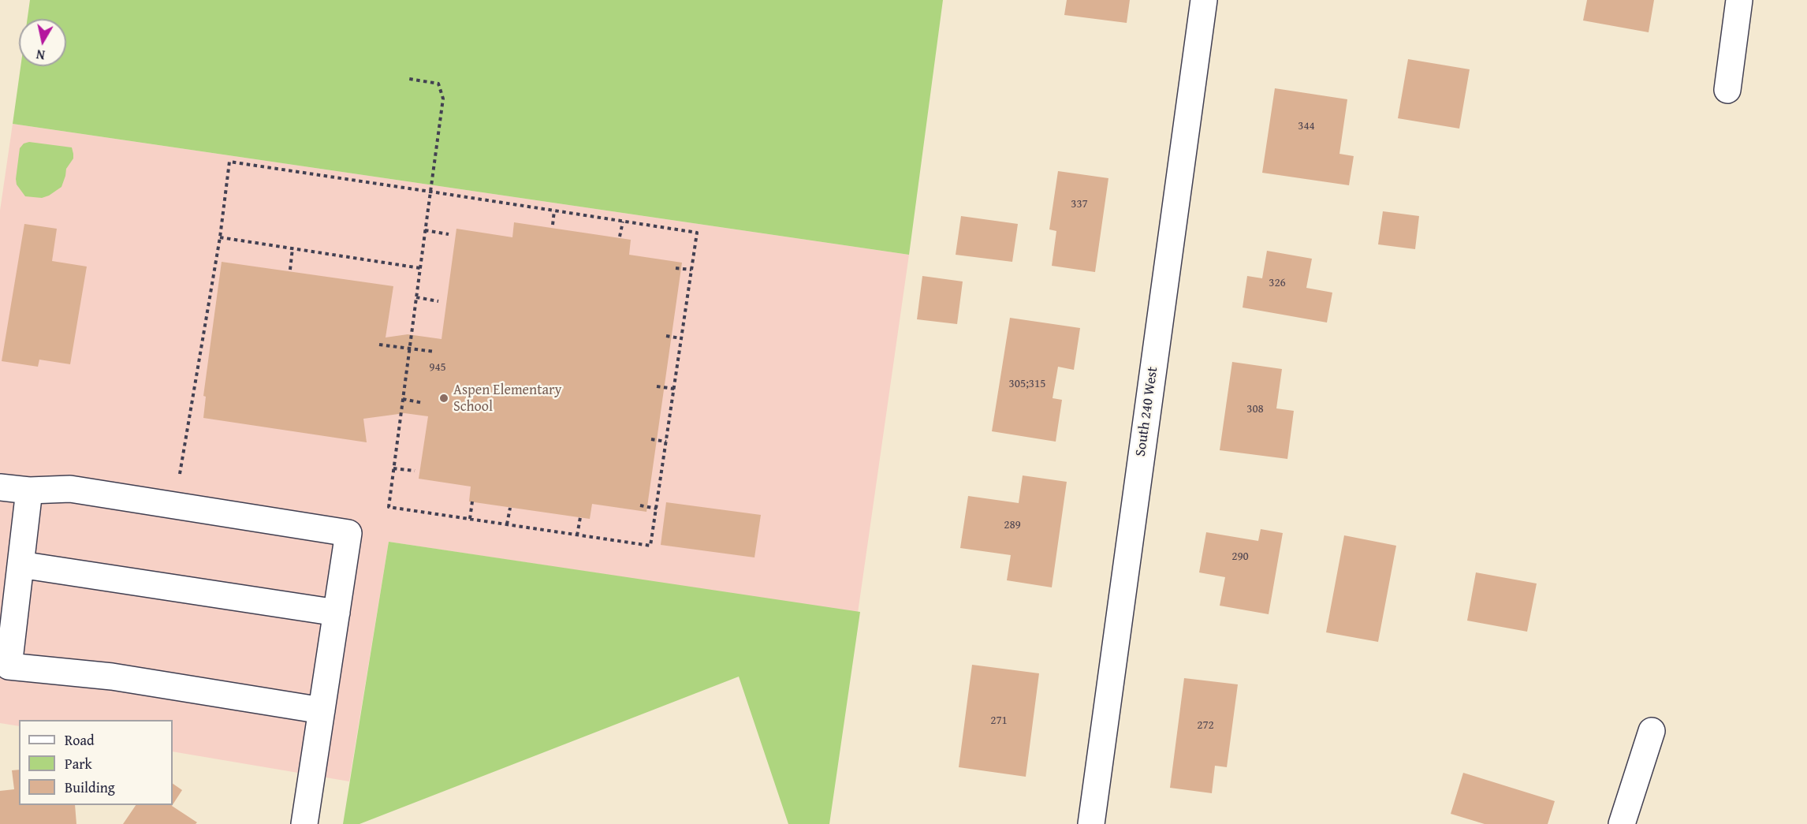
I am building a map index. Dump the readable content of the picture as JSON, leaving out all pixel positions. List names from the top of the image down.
{
  "streets": {
    "street": ["South 240 West"]
  },
  "places": ["Aspen Elementary School"],
  "house_numbers": [
    "344",
    "337",
    "326",
    "945",
    "305;315",
    "308",
    "289",
    "290",
    "271",
    "272"
  ],
  "legend": ["Road", "Park", "Building"],
  "north": "bottom"
}
